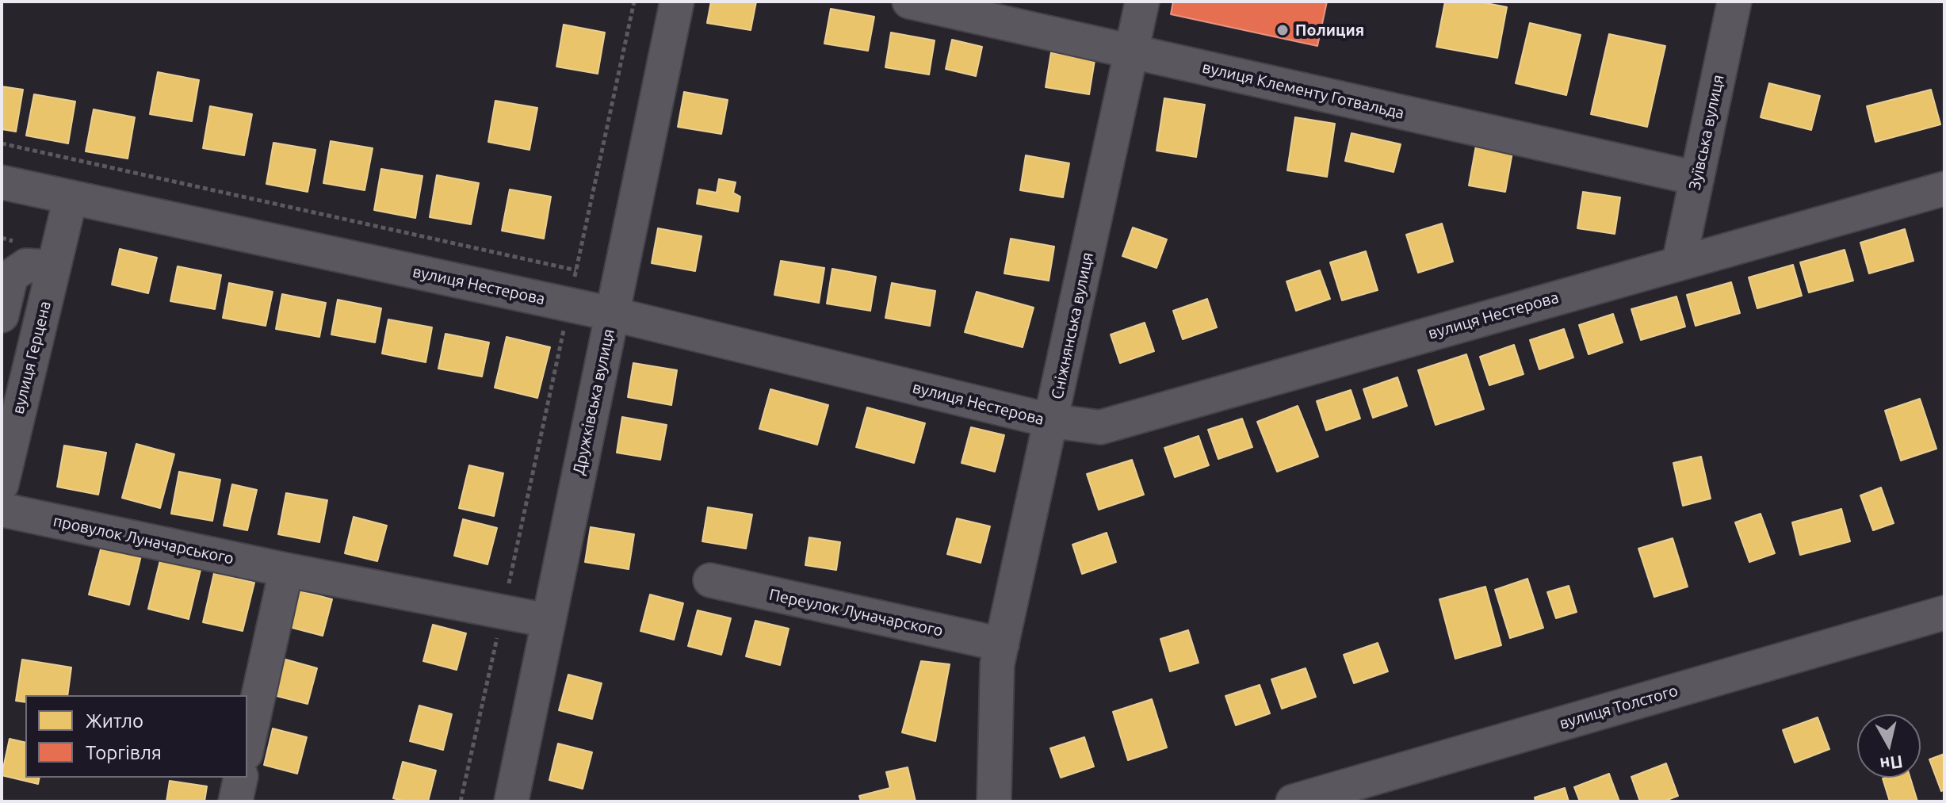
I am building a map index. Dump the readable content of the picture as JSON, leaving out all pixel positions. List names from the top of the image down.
{
  "streets": {
    "street": [
      "вулиця Клементу Готвальда",
      "Зуївська вулиця",
      "вулиця Нестерова",
      "Сніжнянська вулиця",
      "вулиця Герцена",
      "Дружківська вулиця",
      "провулок Луначарського",
      "Переулок Луначарского",
      "вулиця Толстого"
    ]
  },
  "crossings": [
    ["вулиця Клементу Готвальда", "Зуївська вулиця"],
    ["вулиця Клементу Готвальда", "Сніжнянська вулиця"],
    ["Зуївська вулиця", "вулиця Нестерова"],
    ["вулиця Нестерова", "Сніжнянська вулиця"],
    ["вулиця Нестерова", "вулиця Герцена"],
    ["вулиця Нестерова", "Дружківська вулиця"],
    ["Сніжнянська вулиця", "Переулок Луначарского"],
    ["Дружківська вулиця", "провулок Луначарського"]
  ],
  "places": ["Полиция"],
  "legend": ["Житло", "Торгівля"],
  "north": "bottom"
}
